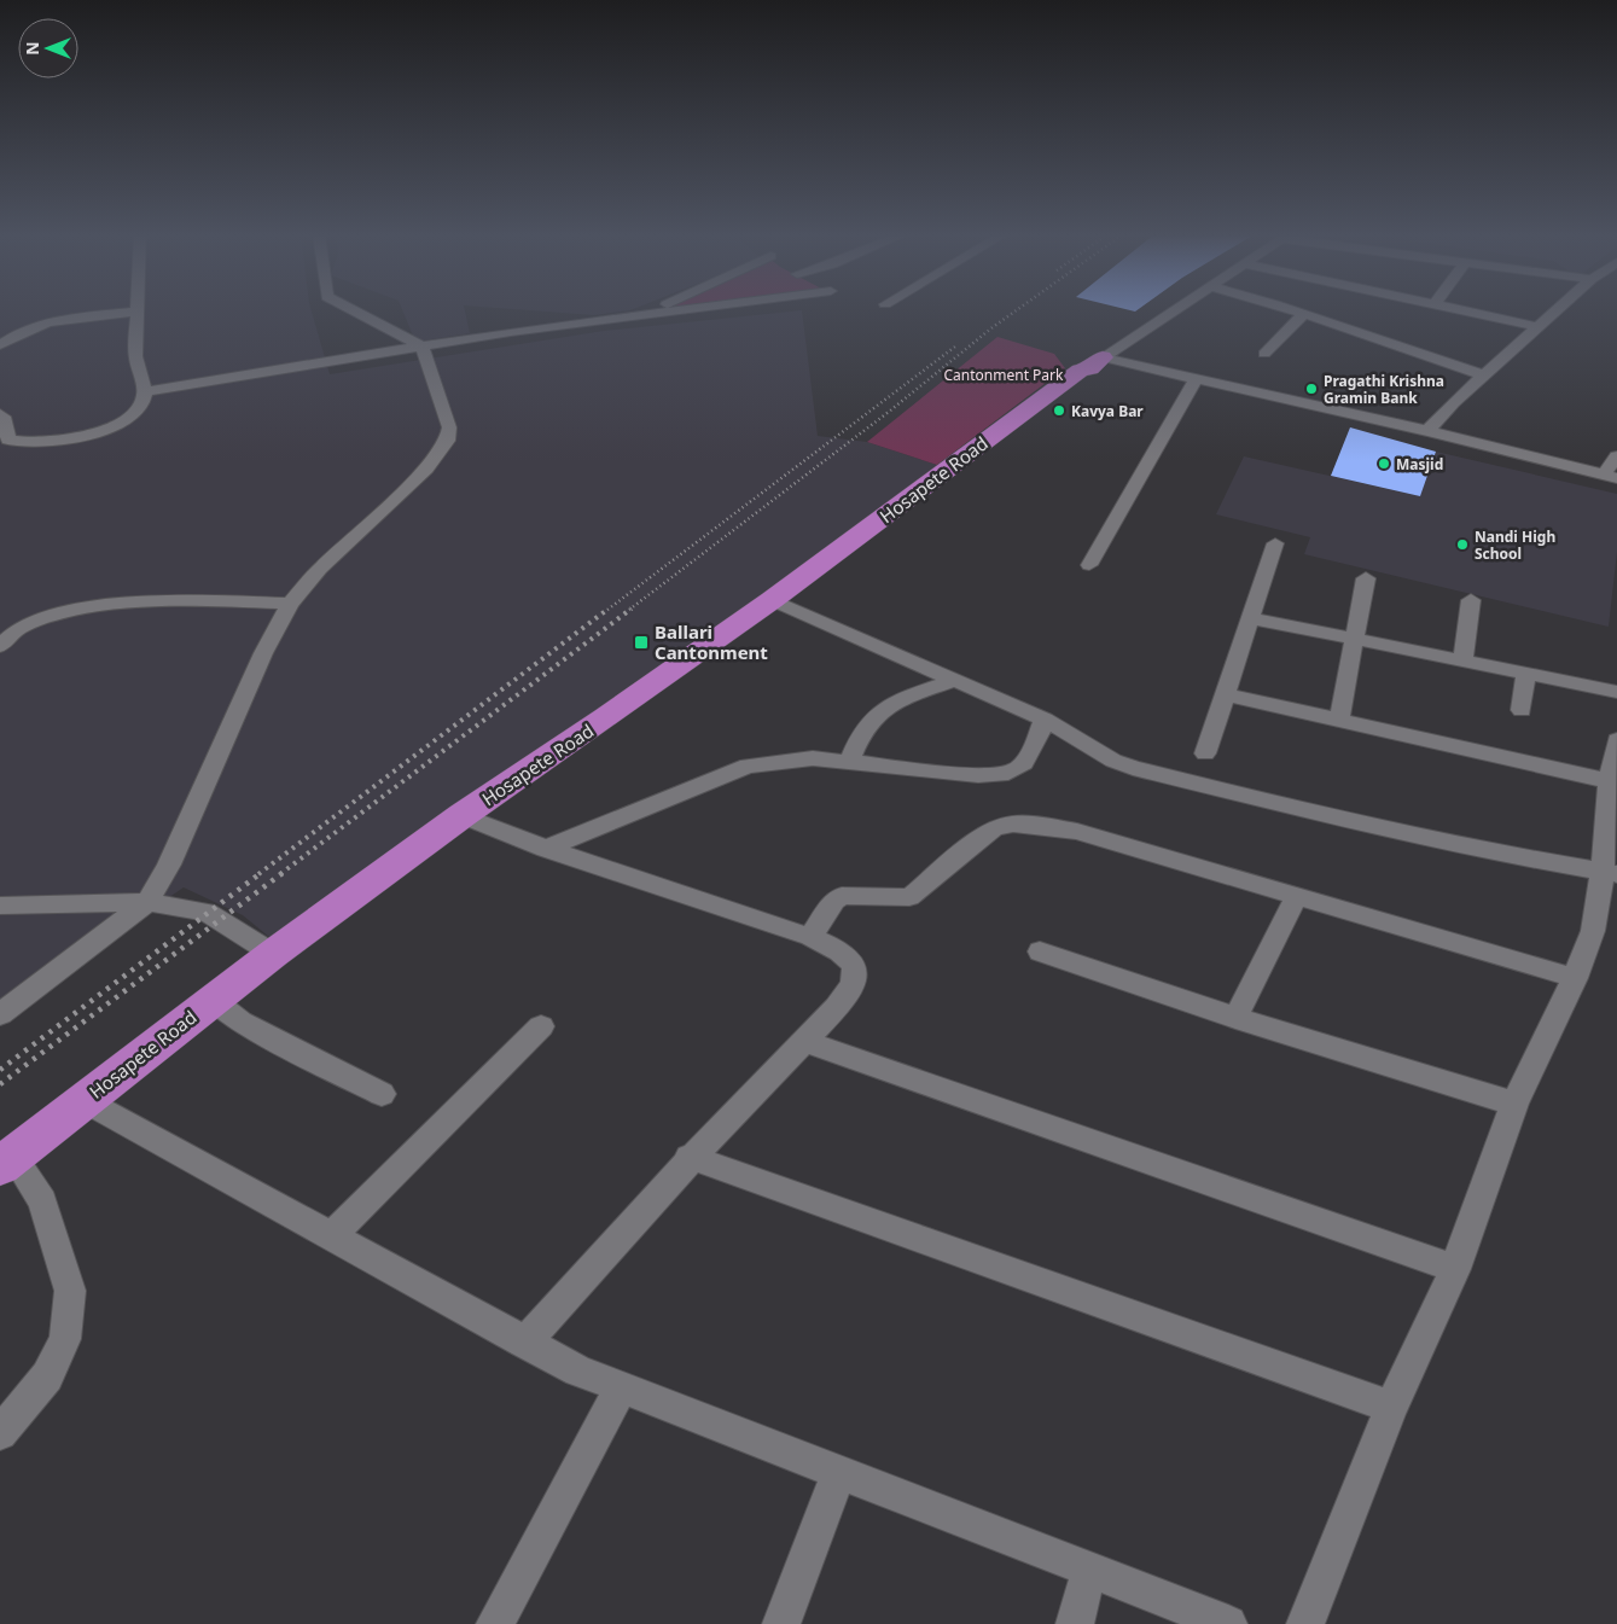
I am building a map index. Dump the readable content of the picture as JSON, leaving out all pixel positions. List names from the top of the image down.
{
  "streets": {
    "highway": ["Hosapete Road"]
  },
  "parks": ["Cantonment Park"],
  "places": {
    "other": [
      "Pragathi Krishna Gramin Bank",
      "Kavya Bar",
      "Masjid",
      "Nandi High School"
    ],
    "transit": ["Ballari Cantonment"]
  },
  "north": "left"
}
